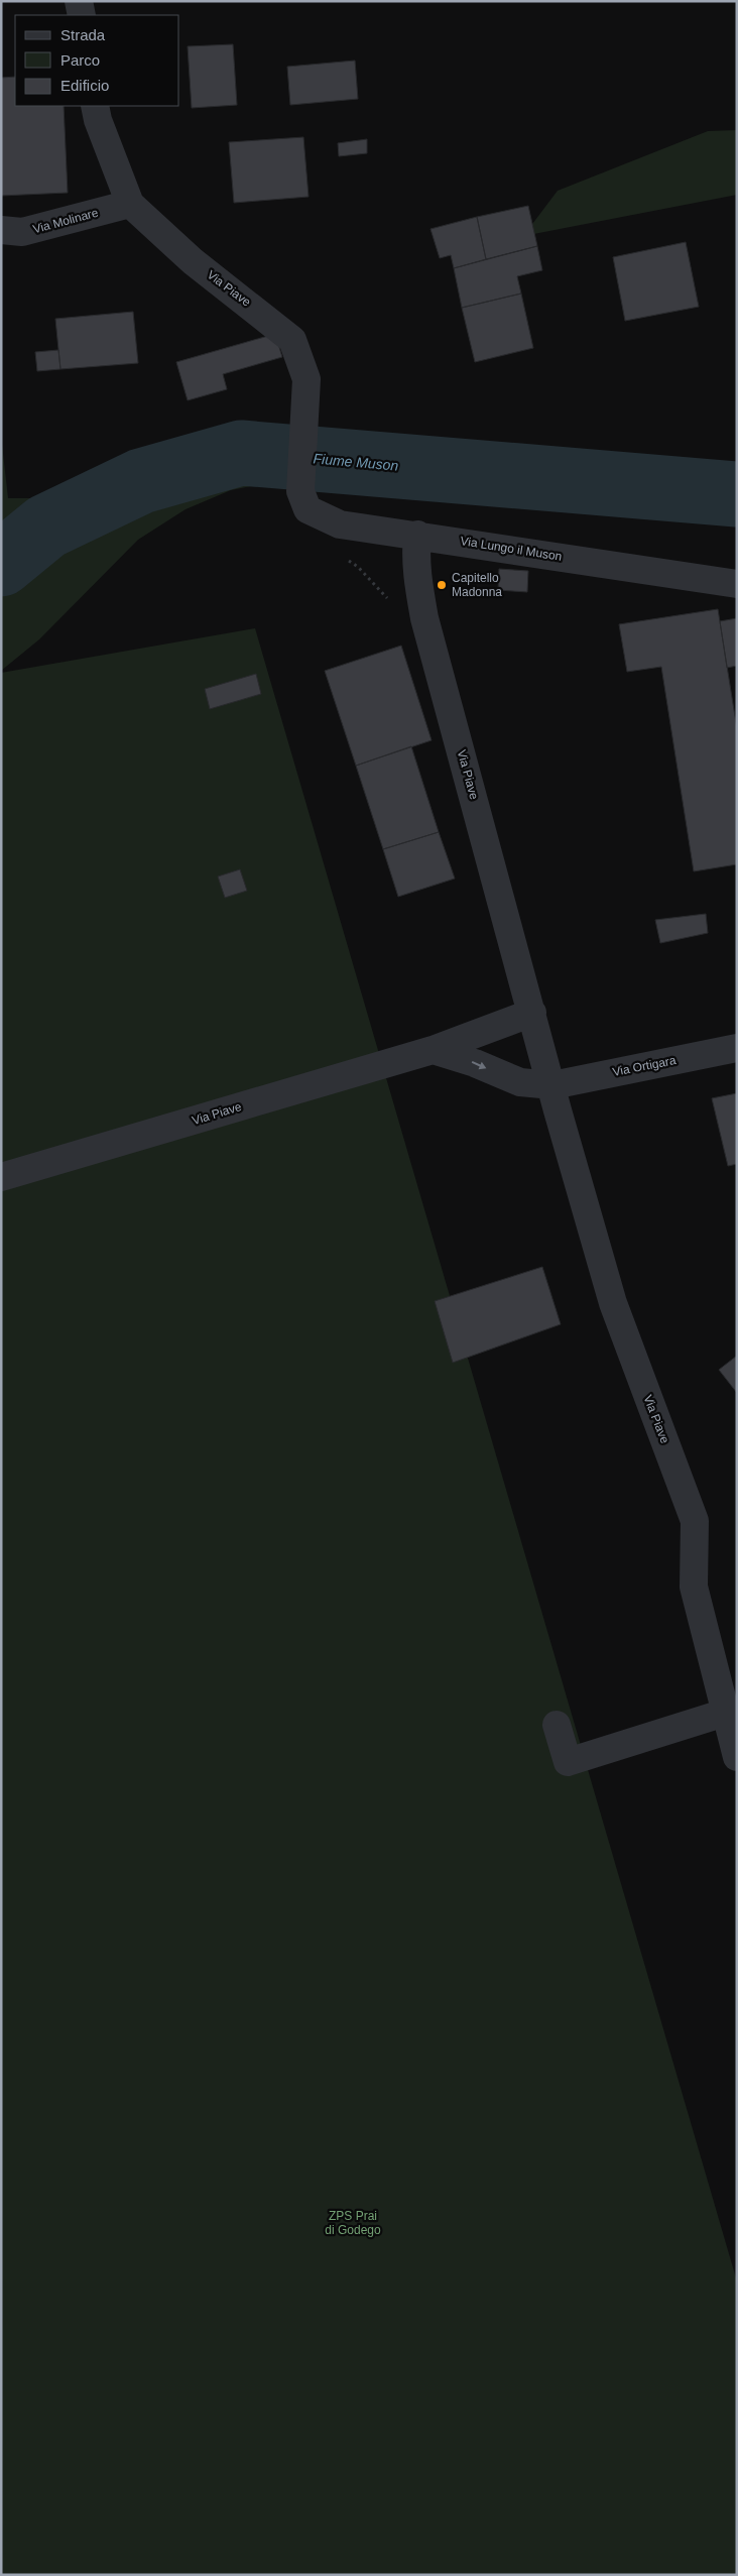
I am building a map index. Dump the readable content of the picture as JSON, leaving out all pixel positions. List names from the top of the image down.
{
  "streets": {
    "street": [
      "Via Molinare",
      "Via Piave",
      "Via Lungo il Muson",
      "Via Ortigara"
    ]
  },
  "crossings": [
    ["Via Molinare", "Via Piave"],
    ["Via Piave", "Via Lungo il Muson"],
    ["Via Piave", "Via Ortigara"]
  ],
  "water": ["Fiume Muson"],
  "parks": ["ZPS Prai di Godego"],
  "places": ["Capitello Madonna"],
  "legend": ["Strada", "Parco", "Edificio"]
}
